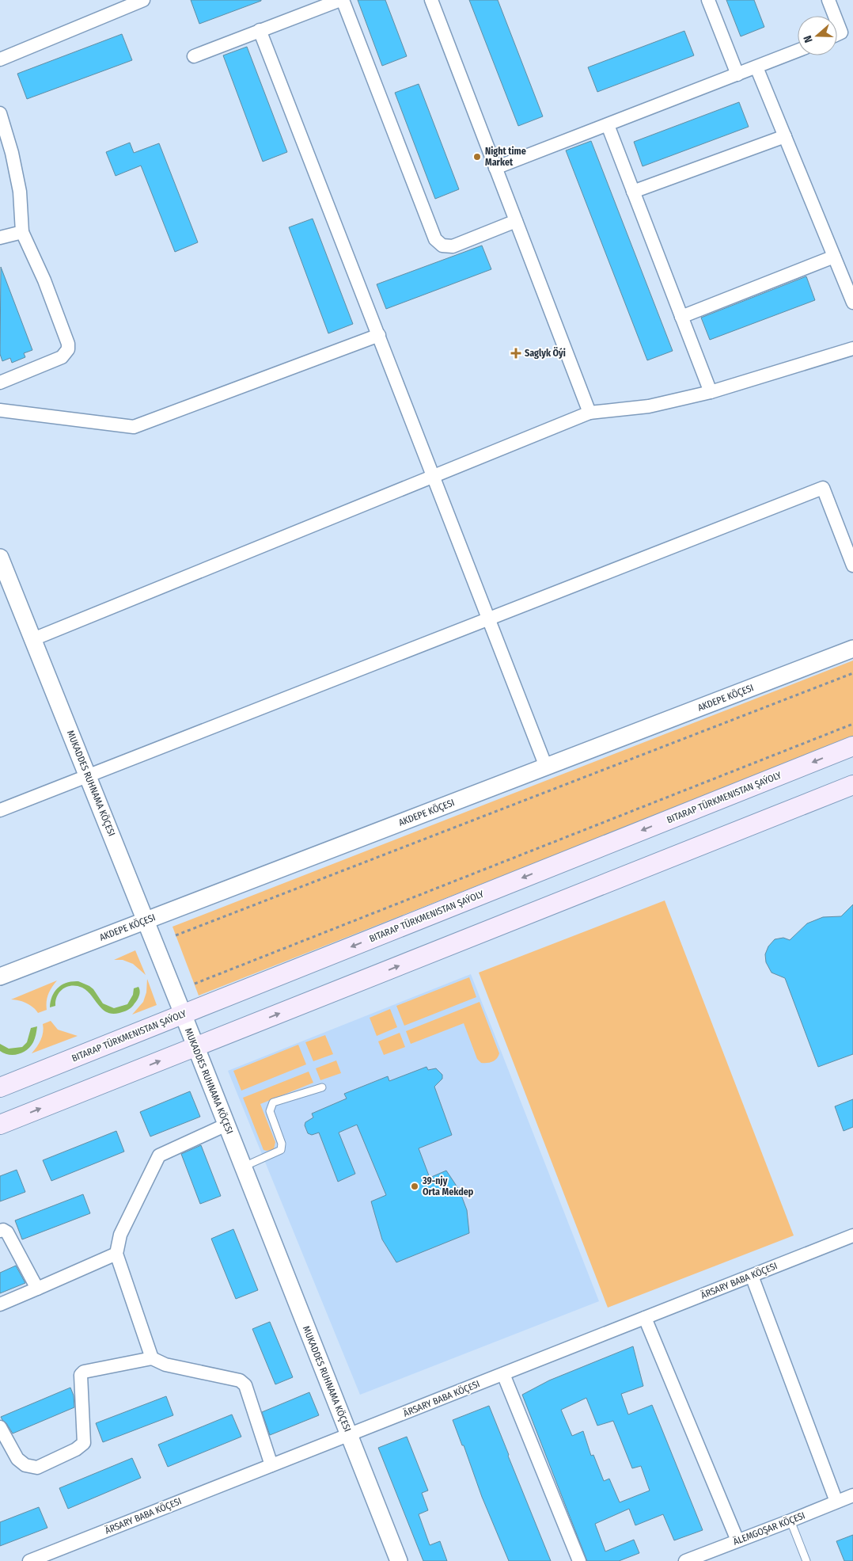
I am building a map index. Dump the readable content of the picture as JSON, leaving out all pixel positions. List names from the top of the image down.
{
  "streets": {
    "main road": ["BITARAP TÜRKMENISTAN ŞAÝOLY"],
    "street": [
      "AKDEPE KÖÇESI",
      "MUKADDES RUHNAMA KÖÇESI",
      "ÄRSARY BABA KÖÇESI",
      "ÄLEMGOŞAR KÖÇESI"
    ]
  },
  "crossings": [
    ["AKDEPE KÖÇESI", "MUKADDES RUHNAMA KÖÇESI"],
    ["MUKADDES RUHNAMA KÖÇESI", "BITARAP TÜRKMENISTAN ŞAÝOLY"],
    ["MUKADDES RUHNAMA KÖÇESI", "ÄRSARY BABA KÖÇESI"]
  ],
  "places": {
    "other": ["Night time Market", "39-njy Orta Mekdep"],
    "health": ["Saglyk Öýi"]
  },
  "north": "left"
}
